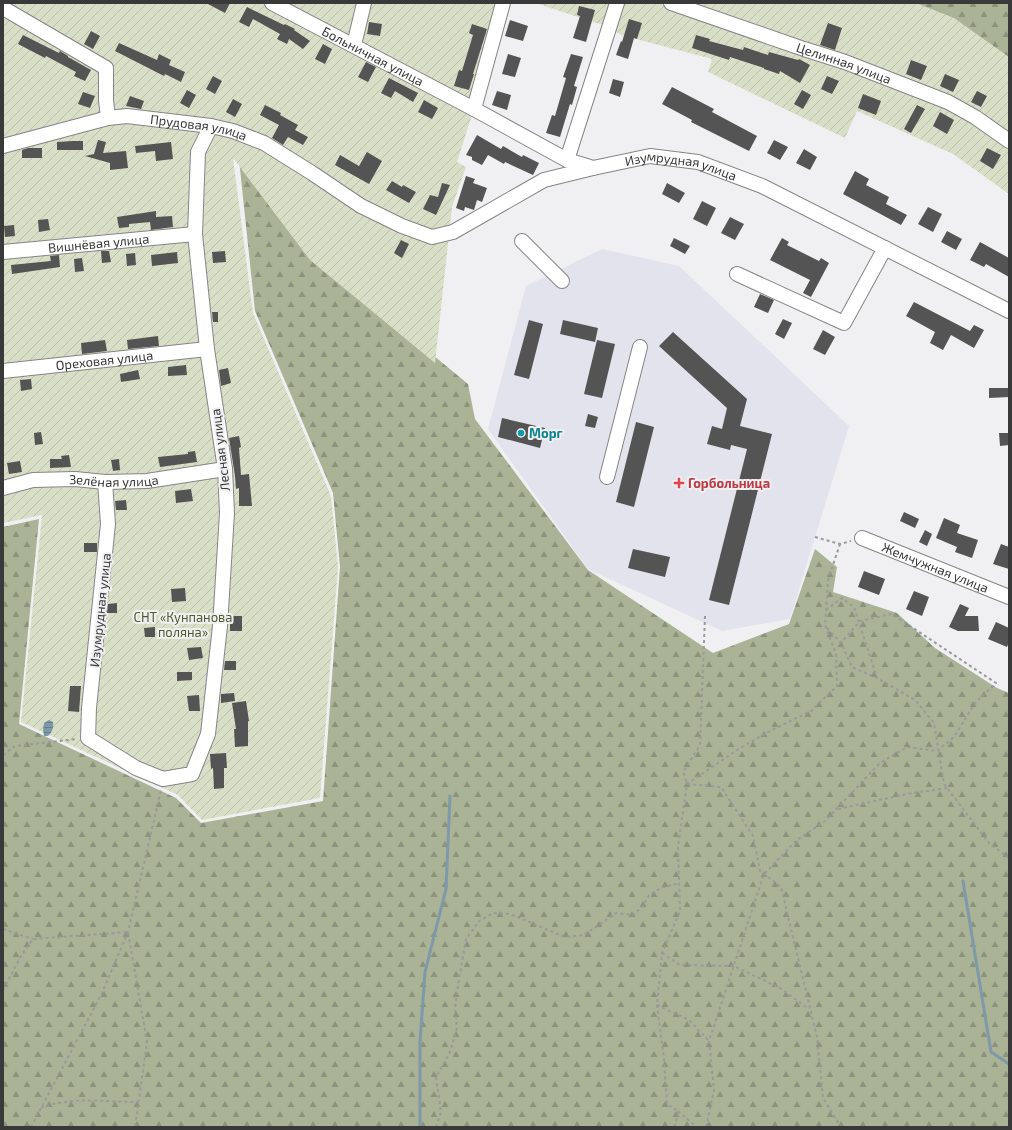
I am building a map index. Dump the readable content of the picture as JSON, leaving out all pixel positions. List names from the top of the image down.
{
  "streets": {
    "street": [
      "Больничная улица",
      "Целинная улица",
      "Прудовая улица",
      "Изумрудная улица",
      "Вишнёвая улица",
      "Ореховая улица",
      "Лесная улица",
      "Зелёная улица",
      "Жемчужная улица"
    ]
  },
  "crossings": [
    ["Больничная улица", "Изумрудная улица"],
    ["Прудовая улица", "Изумрудная улица"],
    ["Прудовая улица", "Лесная улица"],
    ["Изумрудная улица", "Зелёная улица"],
    ["Вишнёвая улица", "Лесная улица"],
    ["Ореховая улица", "Лесная улица"],
    ["Лесная улица", "Зелёная улица"]
  ],
  "parks": ["СНТ «Кунпанова поляна»"],
  "places": {
    "other": ["Морг"],
    "health": ["Горбольница"]
  }
}
